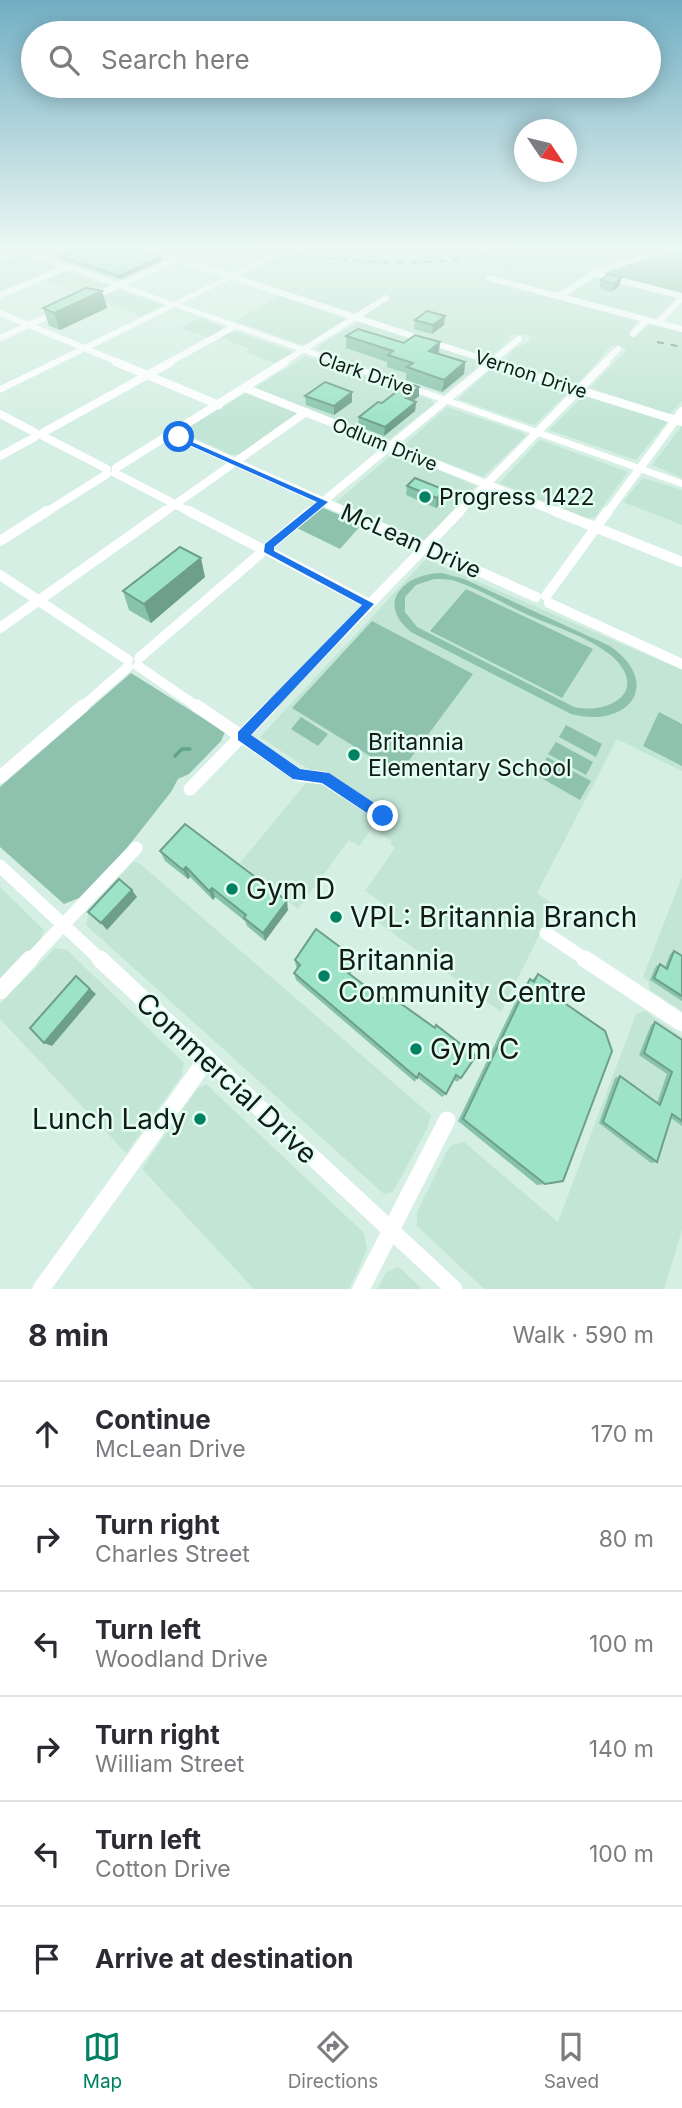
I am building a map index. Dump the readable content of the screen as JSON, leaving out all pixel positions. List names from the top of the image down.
{
  "streets": {
    "main road": ["Clark Drive"],
    "street": [
      "Vernon Drive",
      "Odlum Drive",
      "McLean Drive",
      "Commercial Drive"
    ]
  },
  "places": [
    "Progress 1422",
    "Britannia Elementary School",
    "Gym D",
    "VPL: Britannia Branch",
    "Britannia Community Centre",
    "Gym C",
    "Lunch Lady"
  ],
  "north": "bottom right",
  "page": {
    "search": "Search here",
    "heading": ["8 min", "Walk · 590 m"],
    "list": [
      ["Continue", "McLean Drive", "170 m"],
      ["Turn right", "Charles Street", "80 m"],
      ["Turn left", "Woodland Drive", "100 m"],
      ["Turn right", "William Street", "140 m"],
      ["Turn left", "Cotton Drive", "100 m"],
      "Arrive at destination"
    ],
    "nav": ["Map", "Directions", "Saved"]
  }
}
